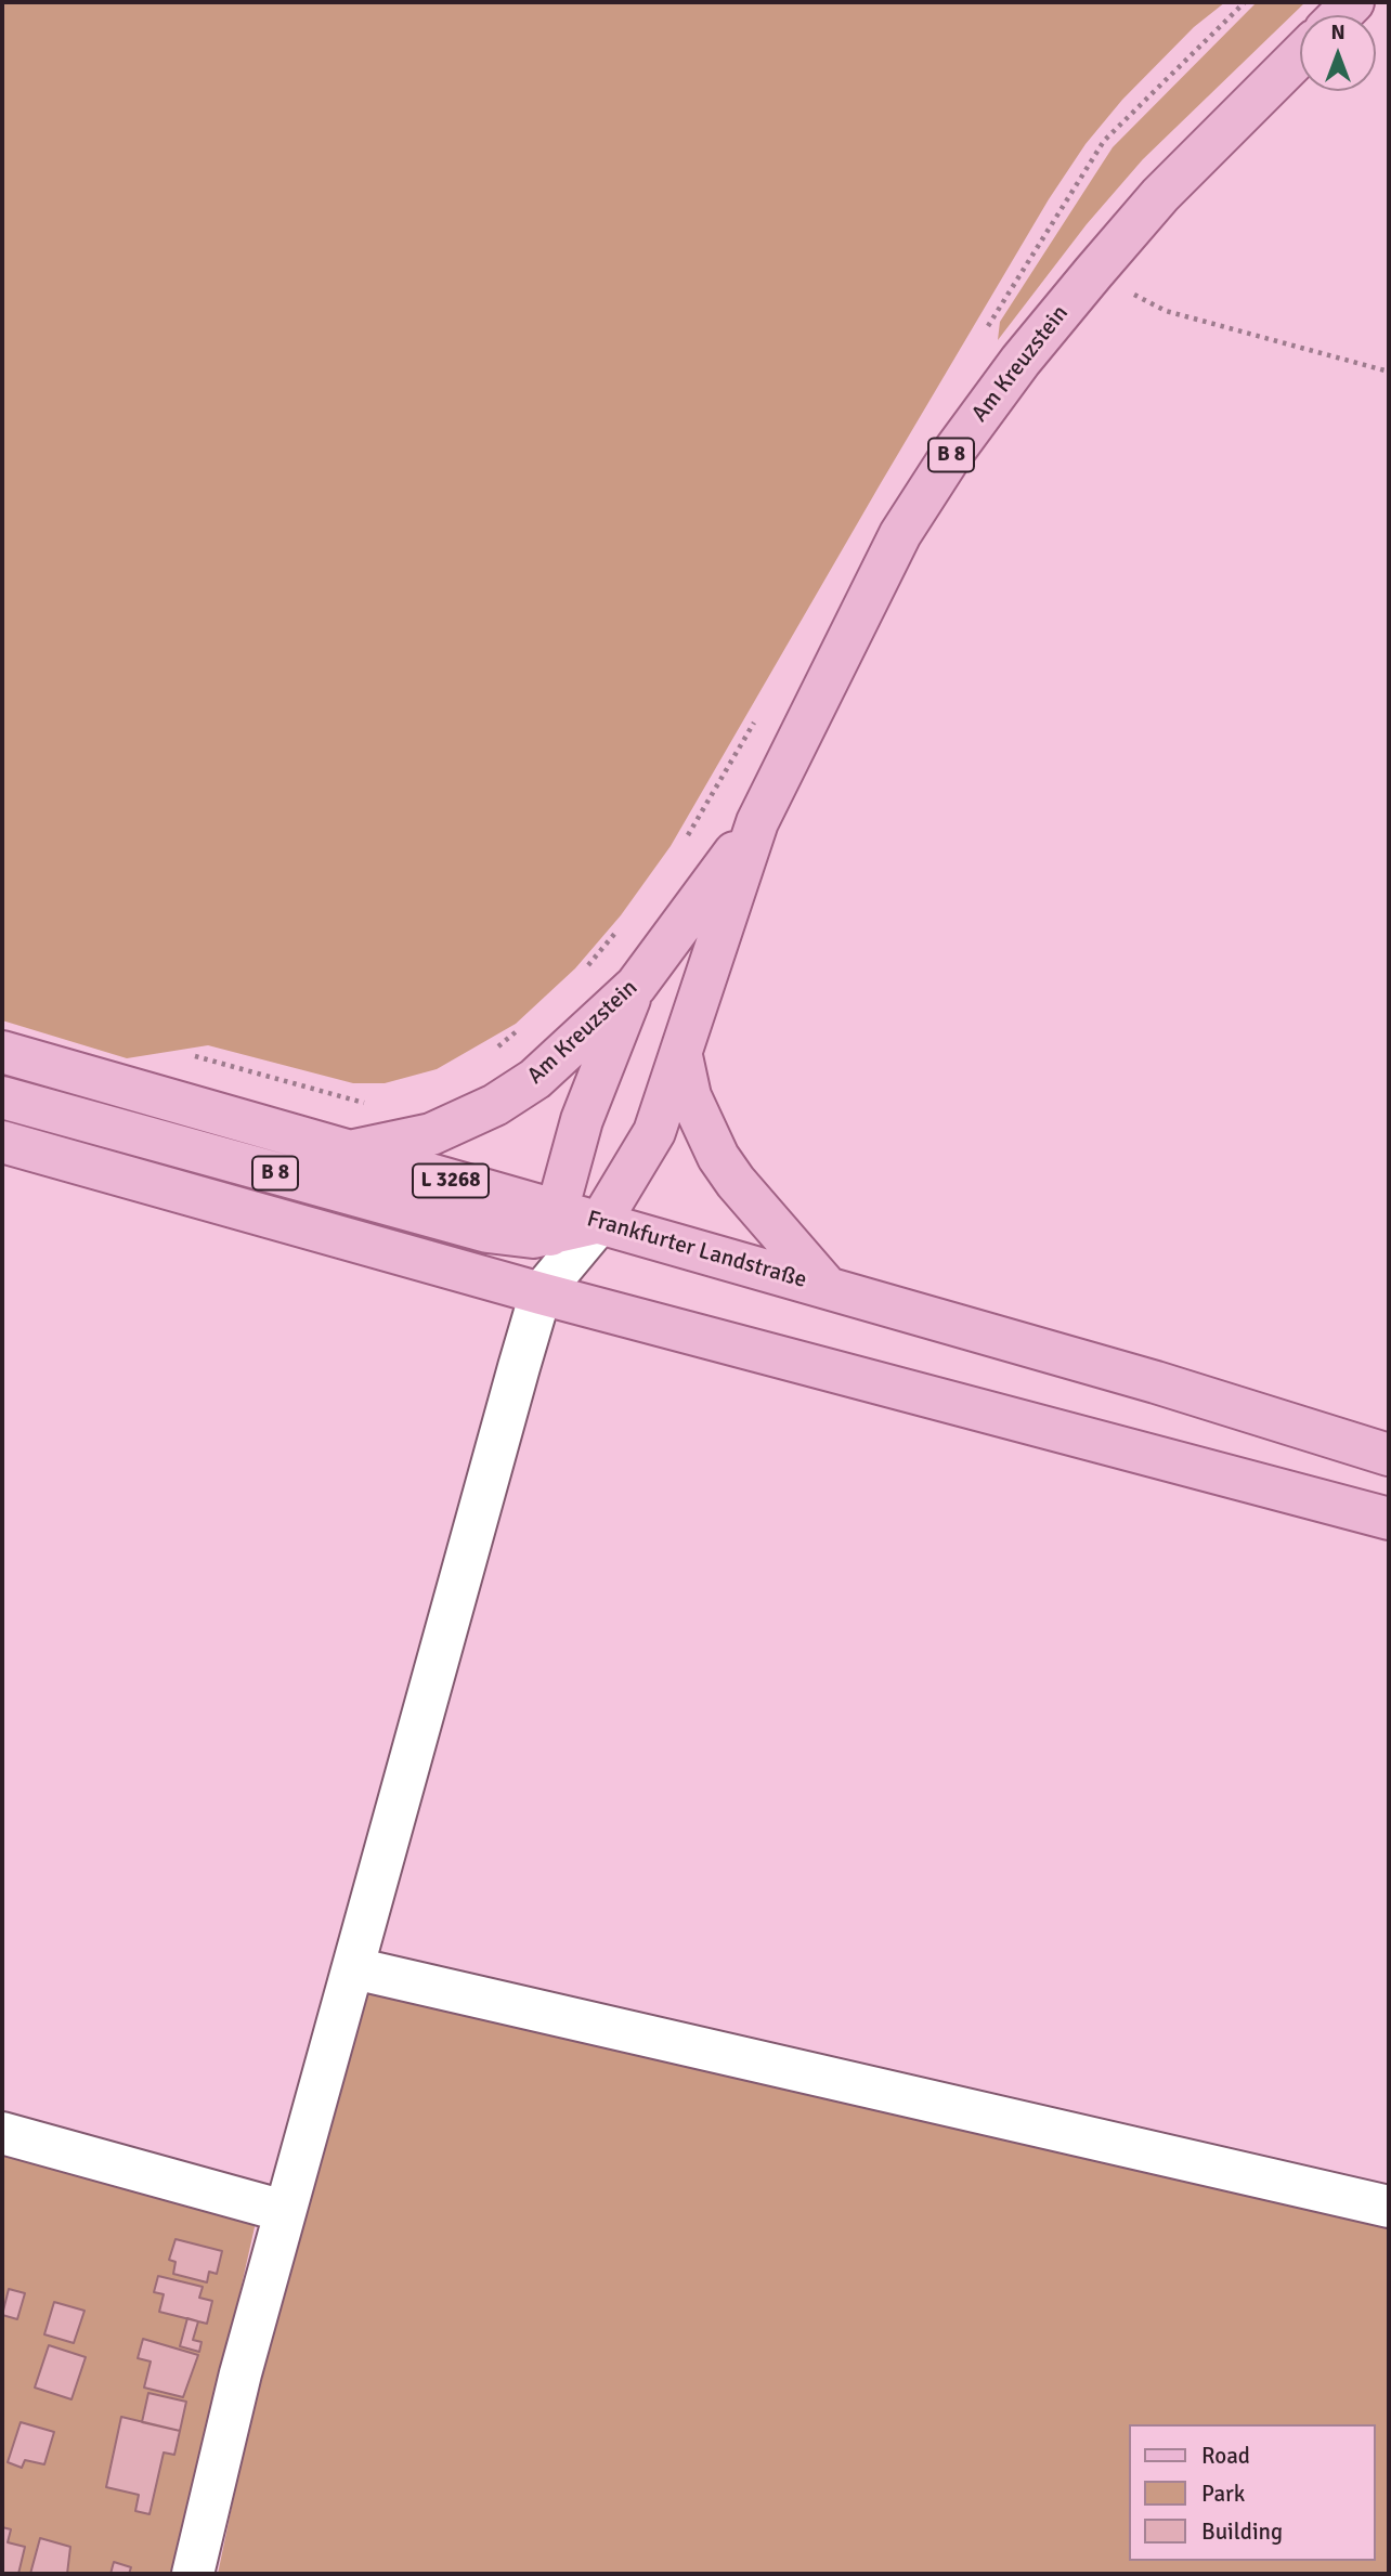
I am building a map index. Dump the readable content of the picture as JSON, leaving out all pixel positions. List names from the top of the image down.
{
  "streets": {
    "main road": [
      "Am Kreuzstein",
      "B 8",
      "L 3268",
      "Frankfurter Landstraße"
    ]
  },
  "crossings": [
    ["Am Kreuzstein", "B 8"],
    ["Am Kreuzstein", "Frankfurter Landstraße"],
    ["B 8", "Frankfurter Landstraße"]
  ],
  "legend": ["Road", "Park", "Building"],
  "north": "top"
}
